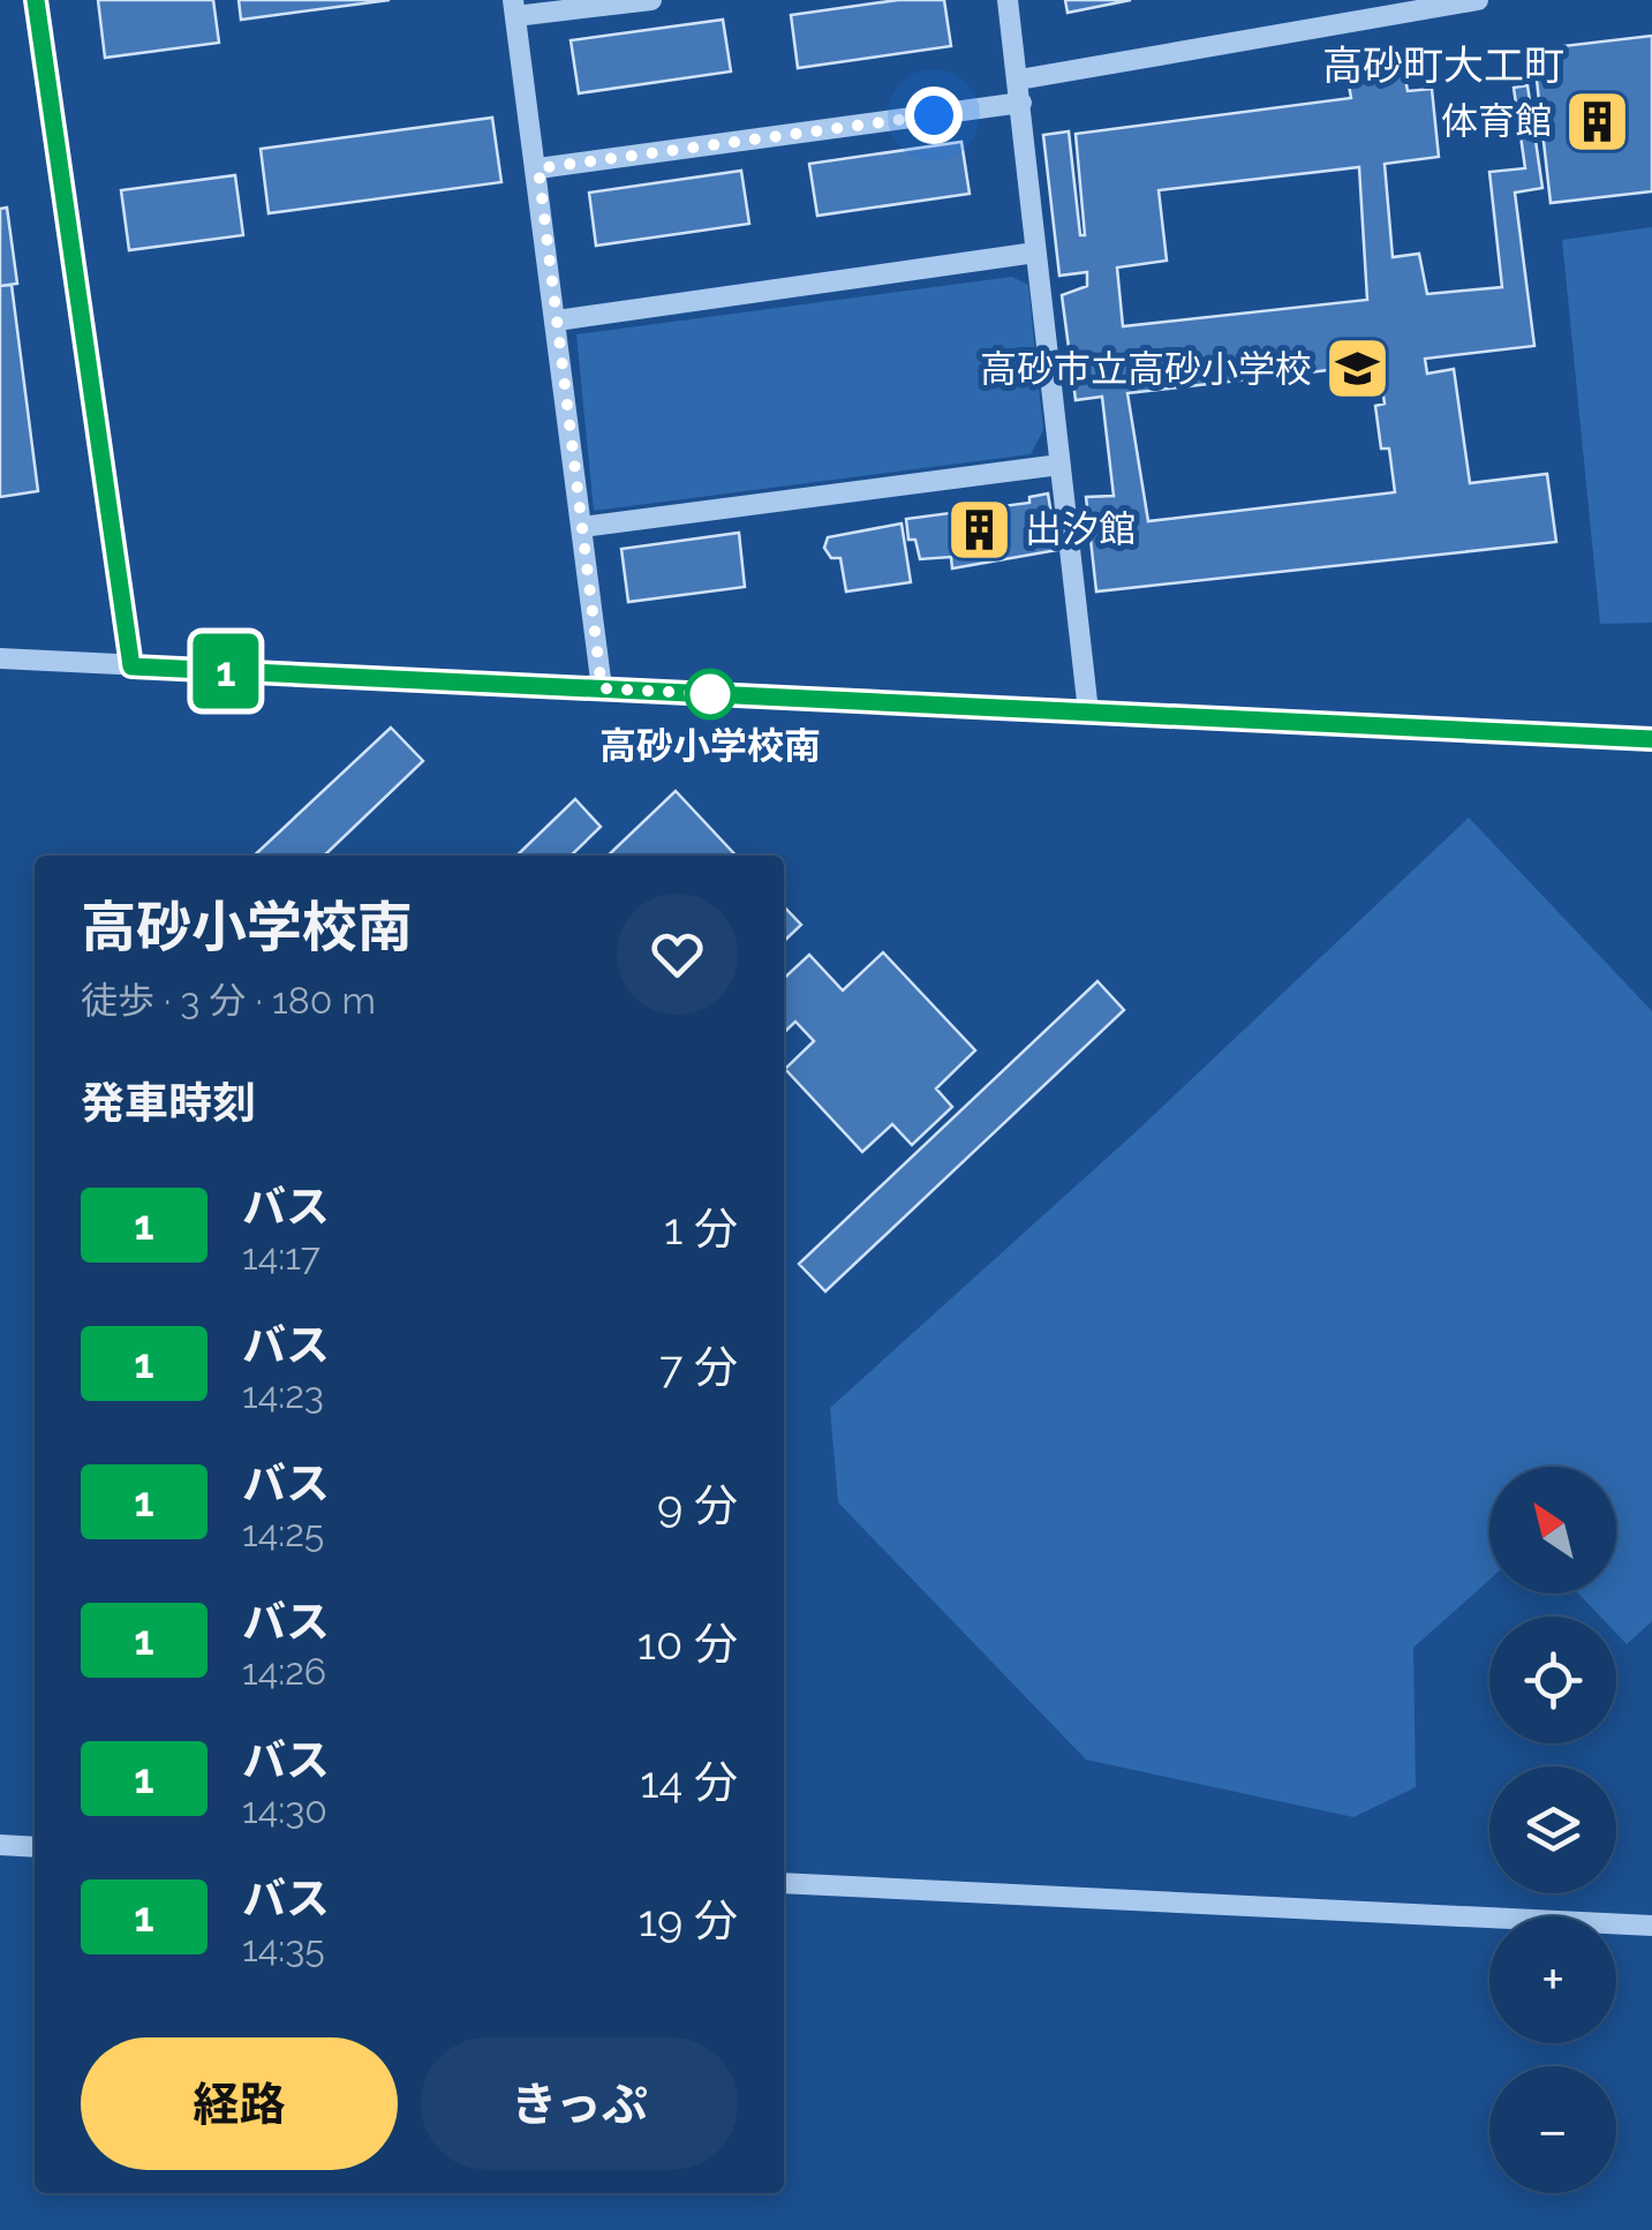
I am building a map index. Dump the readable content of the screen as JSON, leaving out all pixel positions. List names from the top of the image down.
{
  "districts": ["高砂町大工町"],
  "places": {
    "building": ["体育館", "出汐館"],
    "school or university": ["高砂市立高砂小学校"],
    "other": ["高砂小学校南"]
  },
  "lines": ["bus line 1"],
  "north": "top left",
  "page": {
    "on_map": "1",
    "heading": [
      ["高砂小学校南", "徒歩 · 3 分 · 180 m"],
      "発車時刻"
    ],
    "list": [
      {
        "mark": "1",
        "name": "バス",
        "note": "14:17",
        "value": "1 分"
      },
      {
        "mark": "1",
        "name": "バス",
        "note": "14:23",
        "value": "7 分"
      },
      {
        "mark": "1",
        "name": "バス",
        "note": "14:25",
        "value": "9 分"
      },
      {
        "mark": "1",
        "name": "バス",
        "note": "14:26",
        "value": "10 分"
      },
      {
        "mark": "1",
        "name": "バス",
        "note": "14:30",
        "value": "14 分"
      },
      {
        "mark": "1",
        "name": "バス",
        "note": "14:35",
        "value": "19 分"
      }
    ],
    "map_buttons": ["+", "−"],
    "buttons": ["経路", "きっぷ"]
  }
}
